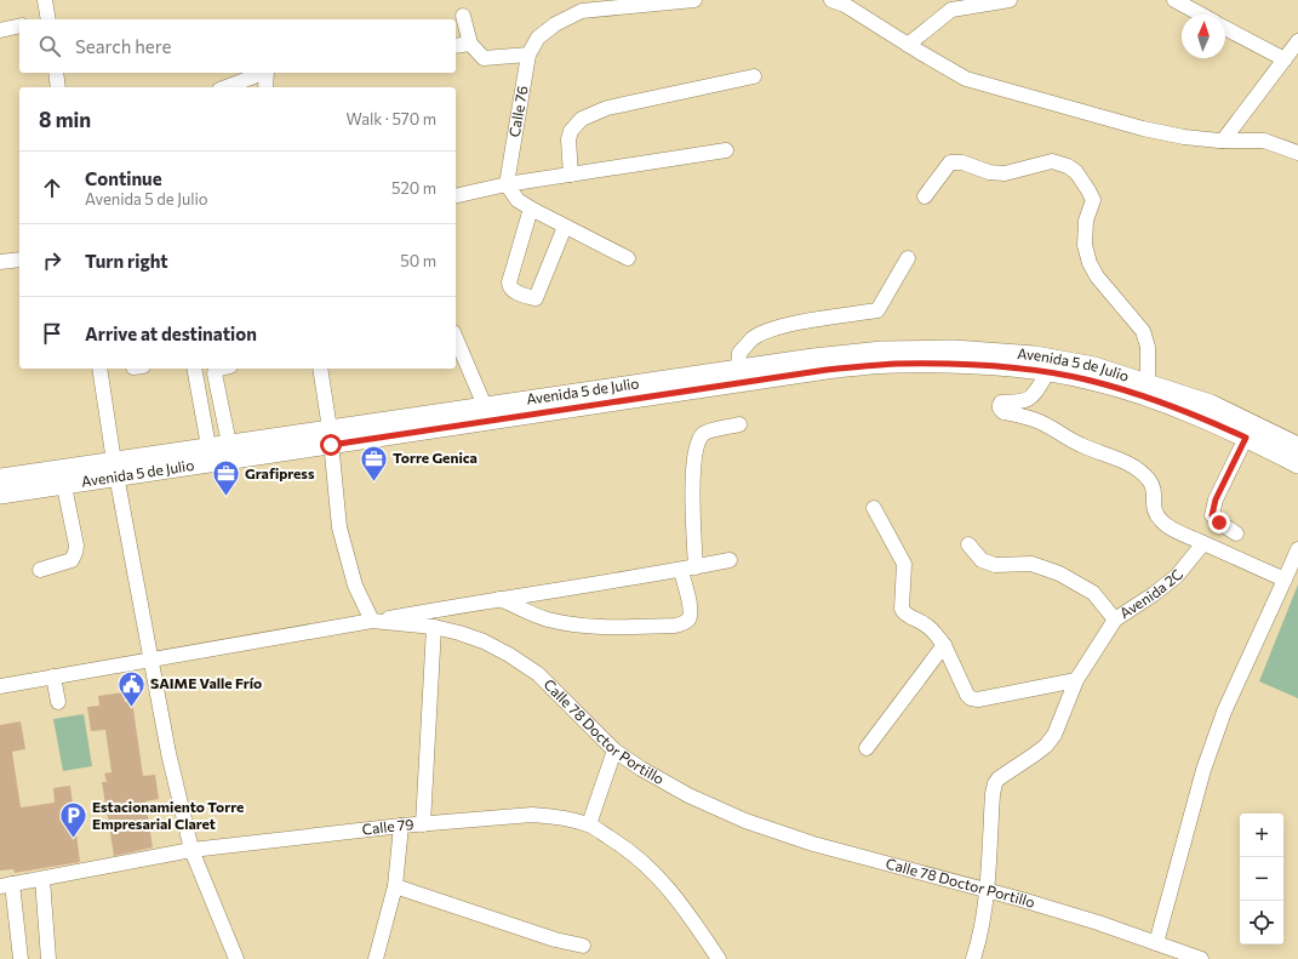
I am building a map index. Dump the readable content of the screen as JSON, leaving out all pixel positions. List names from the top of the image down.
{
  "streets": {
    "main road": ["Avenida 5 de Julio"],
    "street": [
      "Calle 76",
      "Avenida 2C",
      "Calle 78 Doctor Portillo",
      "Calle 79"
    ]
  },
  "crossings": [
    ["Avenida 2C", "Calle 78 Doctor Portillo"]
  ],
  "places": {
    "office": ["Torre Genica", "Grafipress"],
    "public building": ["SAIME Valle Frío"],
    "parking": ["Estacionamiento Torre Empresarial Claret"]
  },
  "north": "top",
  "page": {
    "search": "Search here",
    "heading": ["8 min", "Walk · 570 m"],
    "list": [
      ["Continue", "Avenida 5 de Julio", "520 m"],
      ["Turn right", "50 m"],
      "Arrive at destination"
    ],
    "map_buttons": ["+", "−"]
  }
}
